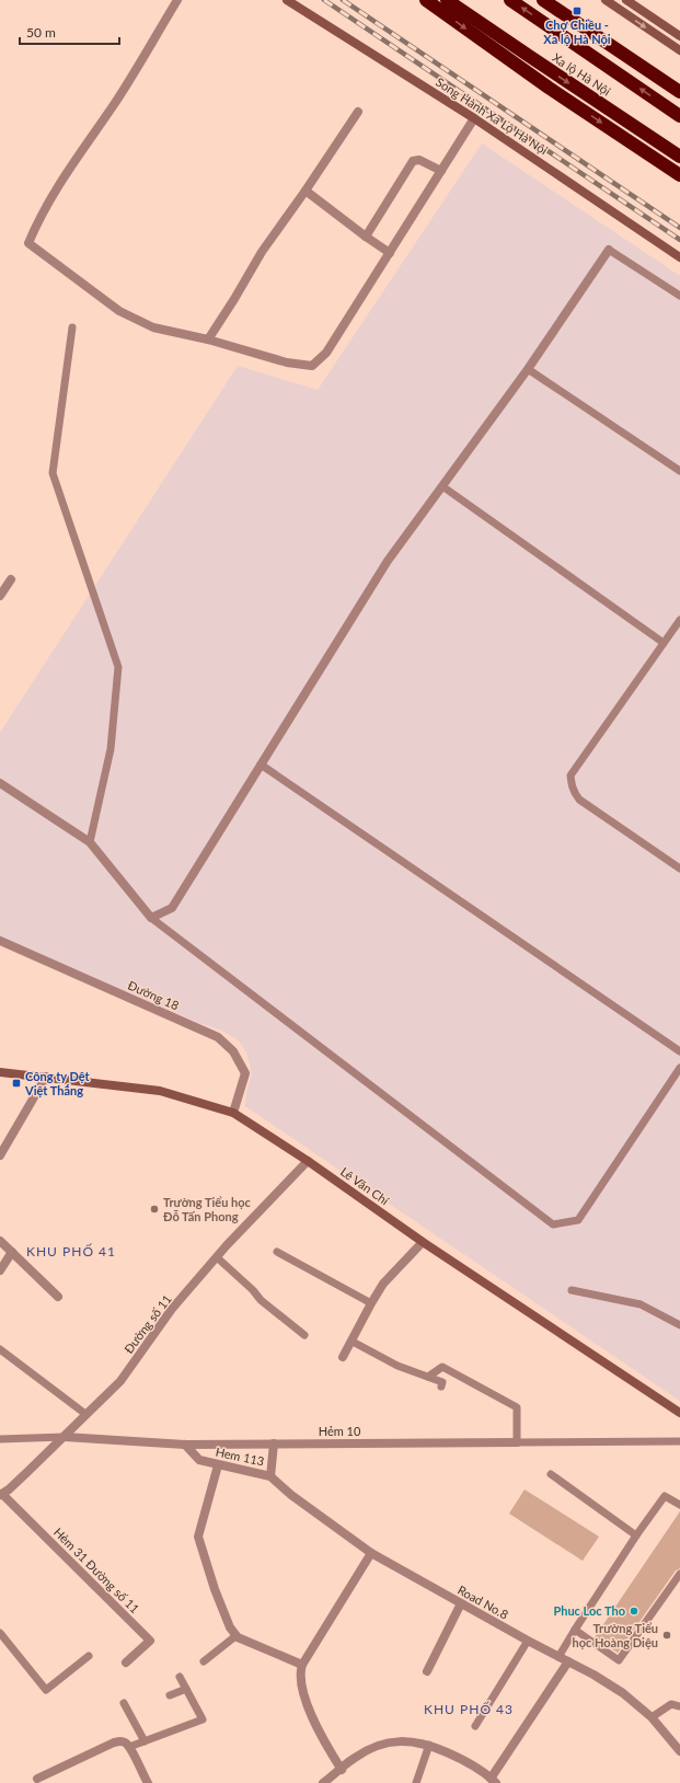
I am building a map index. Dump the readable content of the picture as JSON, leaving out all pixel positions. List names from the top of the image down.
{
  "streets": {
    "highway": ["Xa lộ Hà Nội"],
    "main road": ["Song Hành Xa Lộ Hà Nội", "Lê Văn Chí"],
    "street": [
      "Đường 18",
      "Đường số 11",
      "Hẻm 10",
      "Hem 113",
      "Hẻm 31 Đường số 11",
      "Road No.8"
    ]
  },
  "crossings": [
    ["Đường 18", "Lê Văn Chí"],
    ["Lê Văn Chí", "Đường số 11"],
    ["Đường số 11", "Hẻm 10"],
    ["Đường số 11", "Hẻm 31 Đường số 11"],
    ["Hẻm 10", "Hem 113"],
    ["Hem 113", "Road No.8"]
  ],
  "districts": ["KHU PHỐ 41", "KHU PHỐ 43"],
  "places": {
    "transit": ["Chợ Chiều - Xa lộ Hà Nội", "Công ty Dệt Việt Thắng"],
    "other": ["Trường Tiểu học Đỗ Tấn Phong", "Phuc Loc Tho", "Trường Tiểu học Hoàng Diệu"]
  },
  "scale_bar": "50 m"
}
